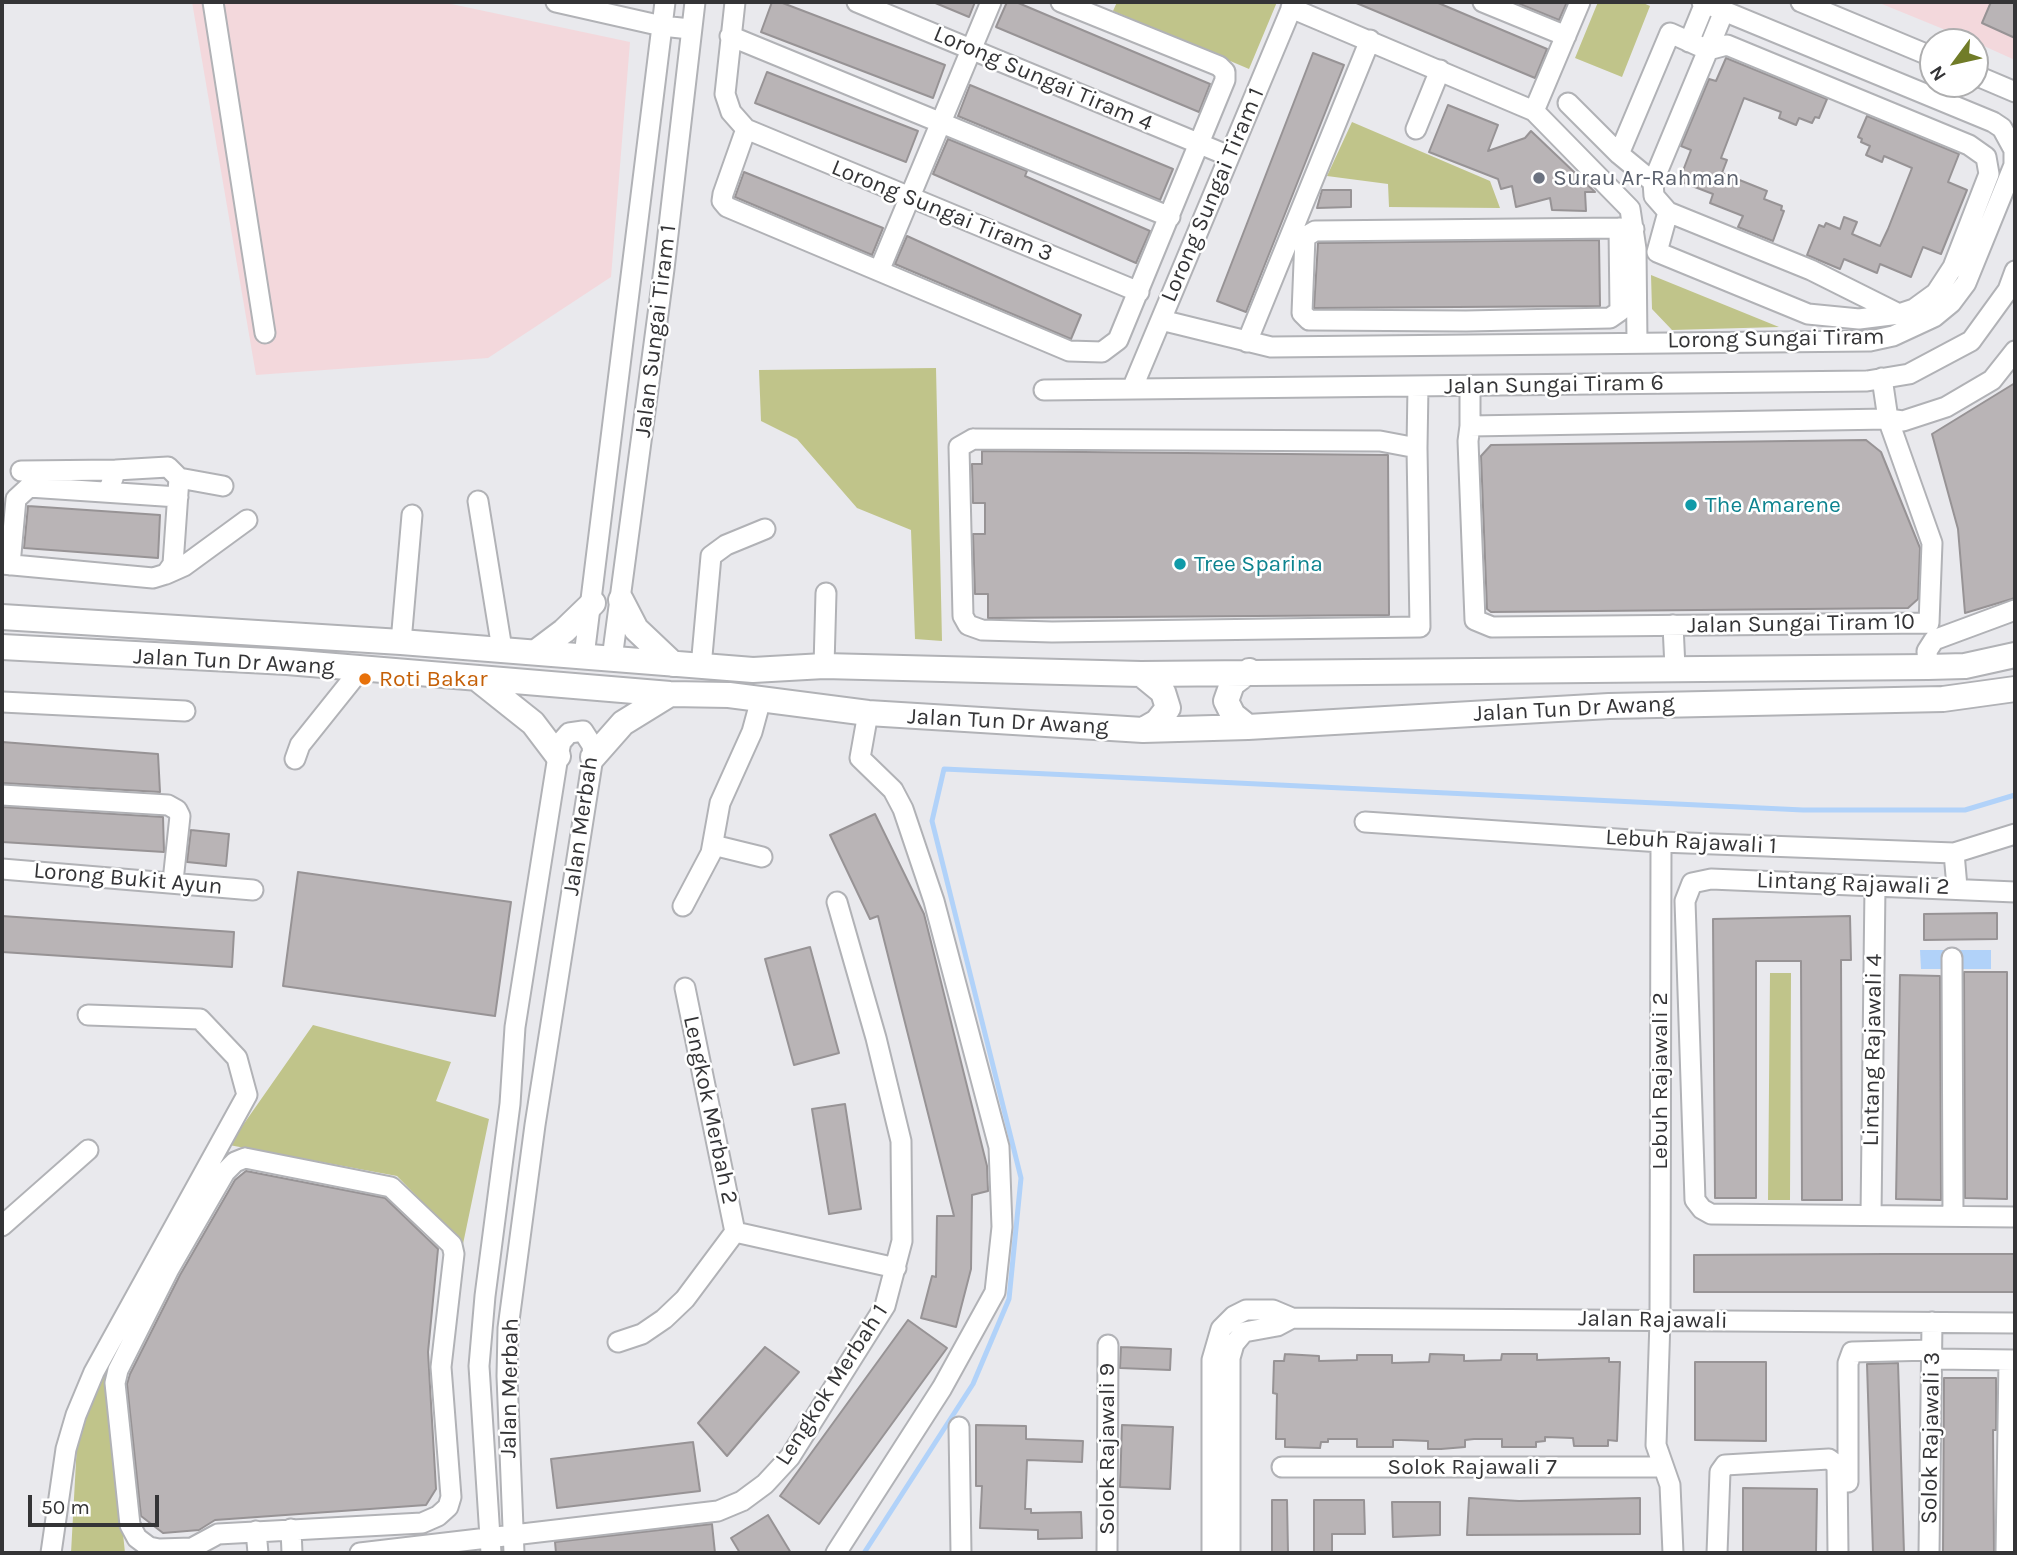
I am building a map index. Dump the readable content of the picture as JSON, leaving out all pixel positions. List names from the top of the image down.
{
  "streets": {
    "main road": ["Jalan Tun Dr Awang"],
    "street": [
      "Lorong Sungai Tiram 4",
      "Lorong Sungai Tiram 1",
      "Lorong Sungai Tiram 3",
      "Jalan Sungai Tiram 1",
      "Lorong Sungai Tiram",
      "Jalan Sungai Tiram 6",
      "Jalan Sungai Tiram 10",
      "Jalan Merbah",
      "Lebuh Rajawali 1",
      "Lorong Bukit Ayun",
      "Lintang Rajawali 2",
      "Lintang Rajawali 4",
      "Lebuh Rajawali 2",
      "Lengkok Merbah 2",
      "Jalan Rajawali",
      "Lengkok Merbah 1",
      "Solok Rajawali 3",
      "Solok Rajawali 9",
      "Solok Rajawali 7"
    ]
  },
  "crossings": [
    ["Lorong Sungai Tiram 4", "Lorong Sungai Tiram 1"],
    ["Lorong Sungai Tiram 1", "Lorong Sungai Tiram"],
    ["Lorong Sungai Tiram 1", "Jalan Sungai Tiram 6"],
    ["Jalan Sungai Tiram 1", "Jalan Tun Dr Awang"],
    ["Jalan Merbah", "Lengkok Merbah 1"],
    ["Lebuh Rajawali 1", "Lebuh Rajawali 2"],
    ["Lintang Rajawali 2", "Lintang Rajawali 4"],
    ["Lebuh Rajawali 2", "Jalan Rajawali"],
    ["Lebuh Rajawali 2", "Solok Rajawali 7"],
    ["Lengkok Merbah 2", "Lengkok Merbah 1"],
    ["Jalan Rajawali", "Solok Rajawali 3"]
  ],
  "places": [
    "Surau Ar-Rahman",
    "The Amarene",
    "Tree Sparina",
    "Roti Bakar"
  ],
  "scale_bar": "50 m",
  "north": "bottom left"
}
